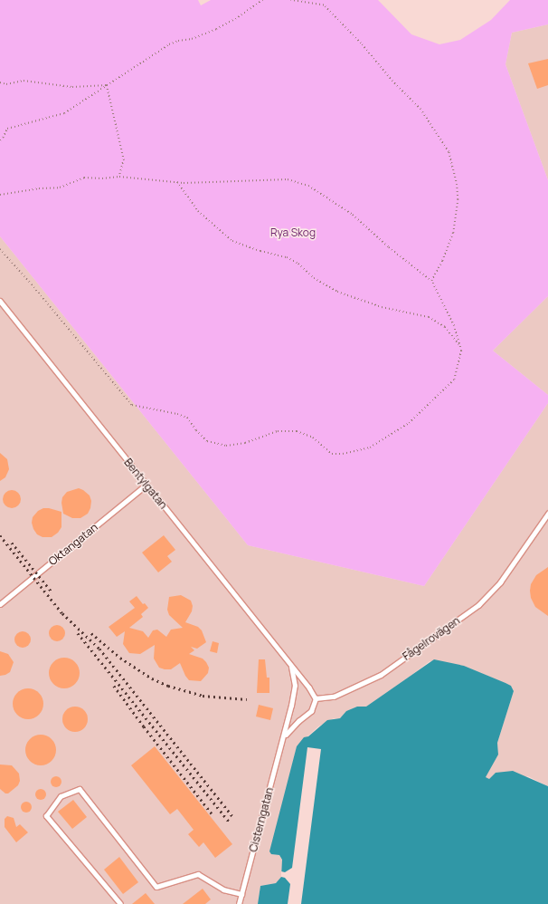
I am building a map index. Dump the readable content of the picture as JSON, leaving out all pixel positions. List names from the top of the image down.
{
  "streets": {
    "lane": [
      "Bentylgatan",
      "Oktangatan",
      "Fågelrovägen",
      "Cisterngatan"
    ]
  },
  "crossings": [
    ["Bentylgatan", "Oktangatan"],
    ["Bentylgatan", "Cisterngatan"]
  ],
  "parks": ["Rya Skog"]
}
